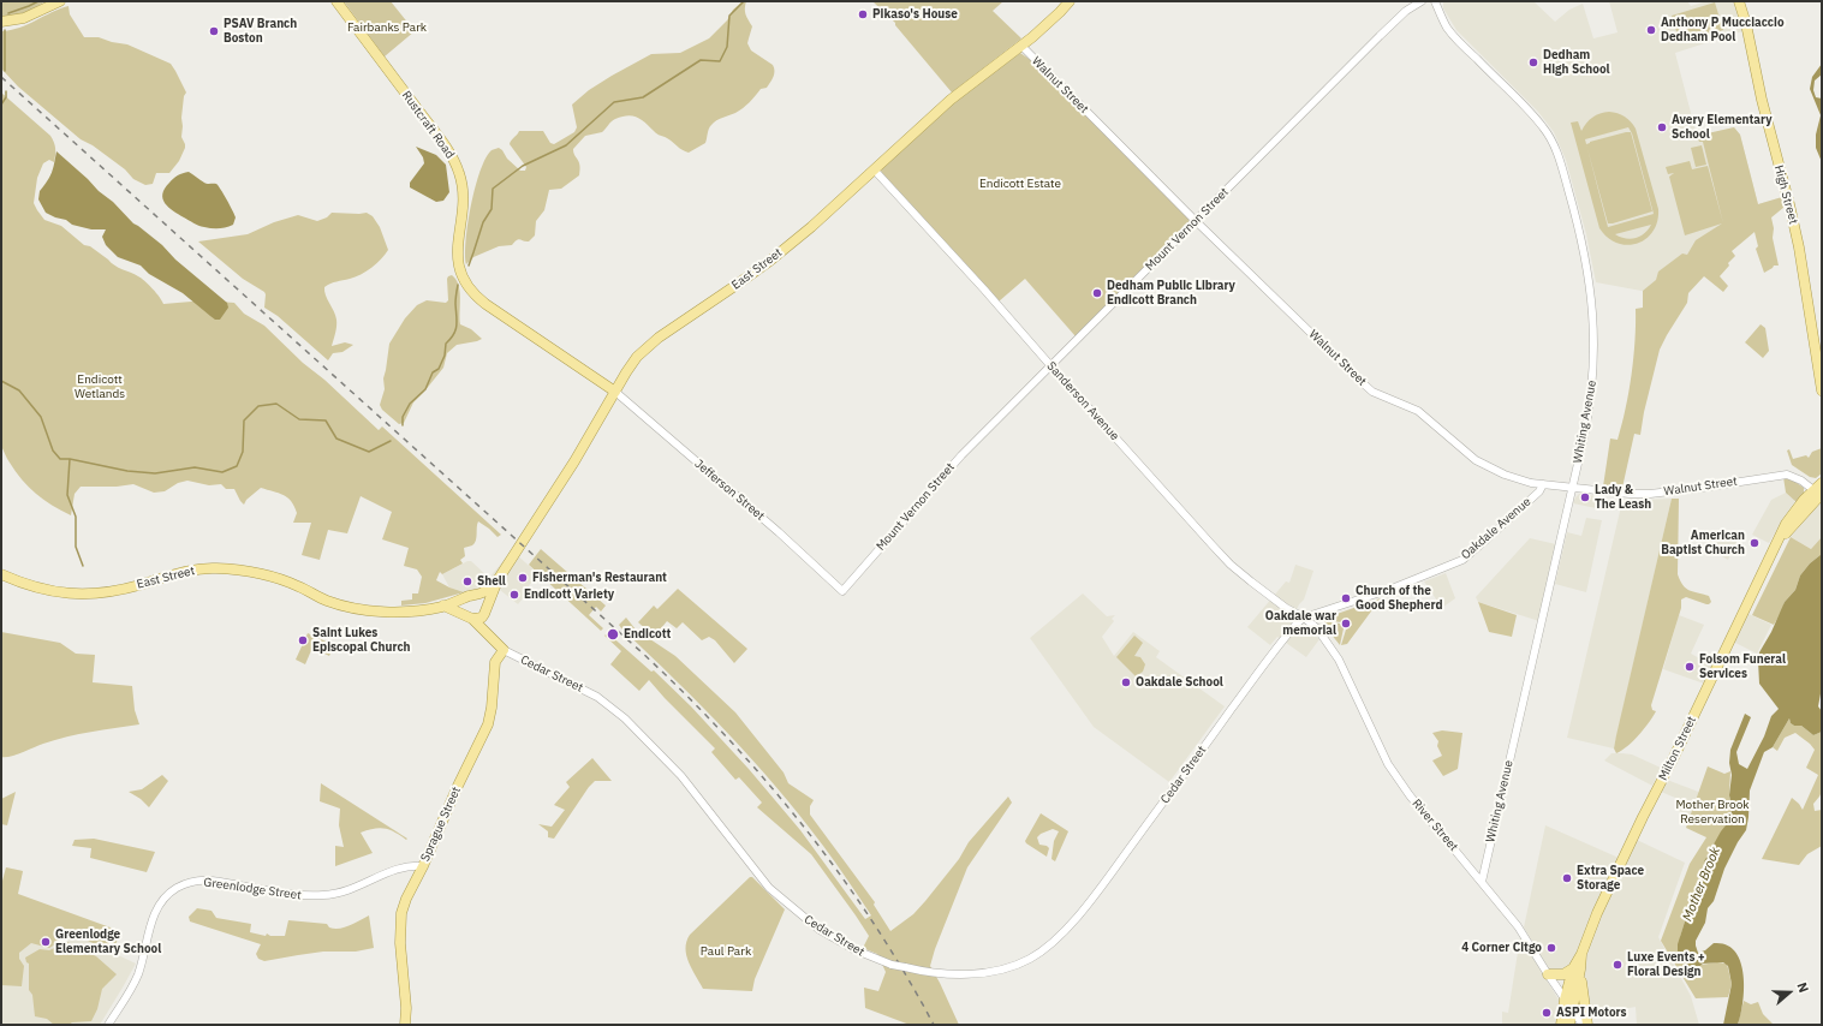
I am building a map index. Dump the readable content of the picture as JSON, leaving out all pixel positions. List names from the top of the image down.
{
  "streets": {
    "main road": [
      "Rustcraft Road",
      "High Street",
      "East Street",
      "Milton Street",
      "Sprague Street"
    ],
    "street": [
      "Walnut Street",
      "Mount Vernon Street",
      "Sanderson Avenue",
      "Whiting Avenue",
      "Jefferson Street",
      "Oakdale Avenue",
      "Cedar Street",
      "River Street",
      "Greenlodge Street"
    ]
  },
  "crossings": [
    ["Walnut Street", "Mount Vernon Street"],
    ["Walnut Street", "East Street"],
    ["Walnut Street", "Whiting Avenue"],
    ["Walnut Street", "Oakdale Avenue"],
    ["Walnut Street", "Milton Street"],
    ["Rustcraft Road", "East Street"],
    ["Rustcraft Road", "Jefferson Street"],
    ["Mount Vernon Street", "Sanderson Avenue"],
    ["Mount Vernon Street", "Jefferson Street"],
    ["East Street", "Sanderson Avenue"],
    ["East Street", "Jefferson Street"],
    ["Sanderson Avenue", "Oakdale Avenue"],
    ["Sanderson Avenue", "Cedar Street"],
    ["Sanderson Avenue", "River Street"],
    ["Whiting Avenue", "River Street"],
    ["Oakdale Avenue", "Cedar Street"],
    ["Oakdale Avenue", "River Street"],
    ["Cedar Street", "Sprague Street"],
    ["Cedar Street", "River Street"],
    ["Milton Street", "River Street"],
    ["Sprague Street", "Greenlodge Street"]
  ],
  "water": ["Mother Brook"],
  "parks": [
    "Fairbanks Park",
    "Endicott Estate",
    "Endicott Wetlands",
    "Mother Brook Reservation",
    "Paul Park"
  ],
  "places": [
    "Pikaso's House",
    "Anthony P Mucciaccio Dedham Pool",
    "PSAV Branch Boston",
    "Dedham High School",
    "Avery Elementary School",
    "Dedham Public Library Endicott Branch",
    "Lady & The Leash",
    "American Baptist Church",
    "Fisherman's Restaurant",
    "Shell",
    "Endicott Variety",
    "Church of the Good Shepherd",
    "Oakdale war memorial",
    "Endicott",
    "Saint Lukes Episcopal Church",
    "Folsom Funeral Services",
    "Oakdale School",
    "Extra Space Storage",
    "Greenlodge Elementary School",
    "4 Corner Citgo",
    "Luxe Events + Floral Design",
    "ASPI Motors"
  ],
  "north": "right"
}
